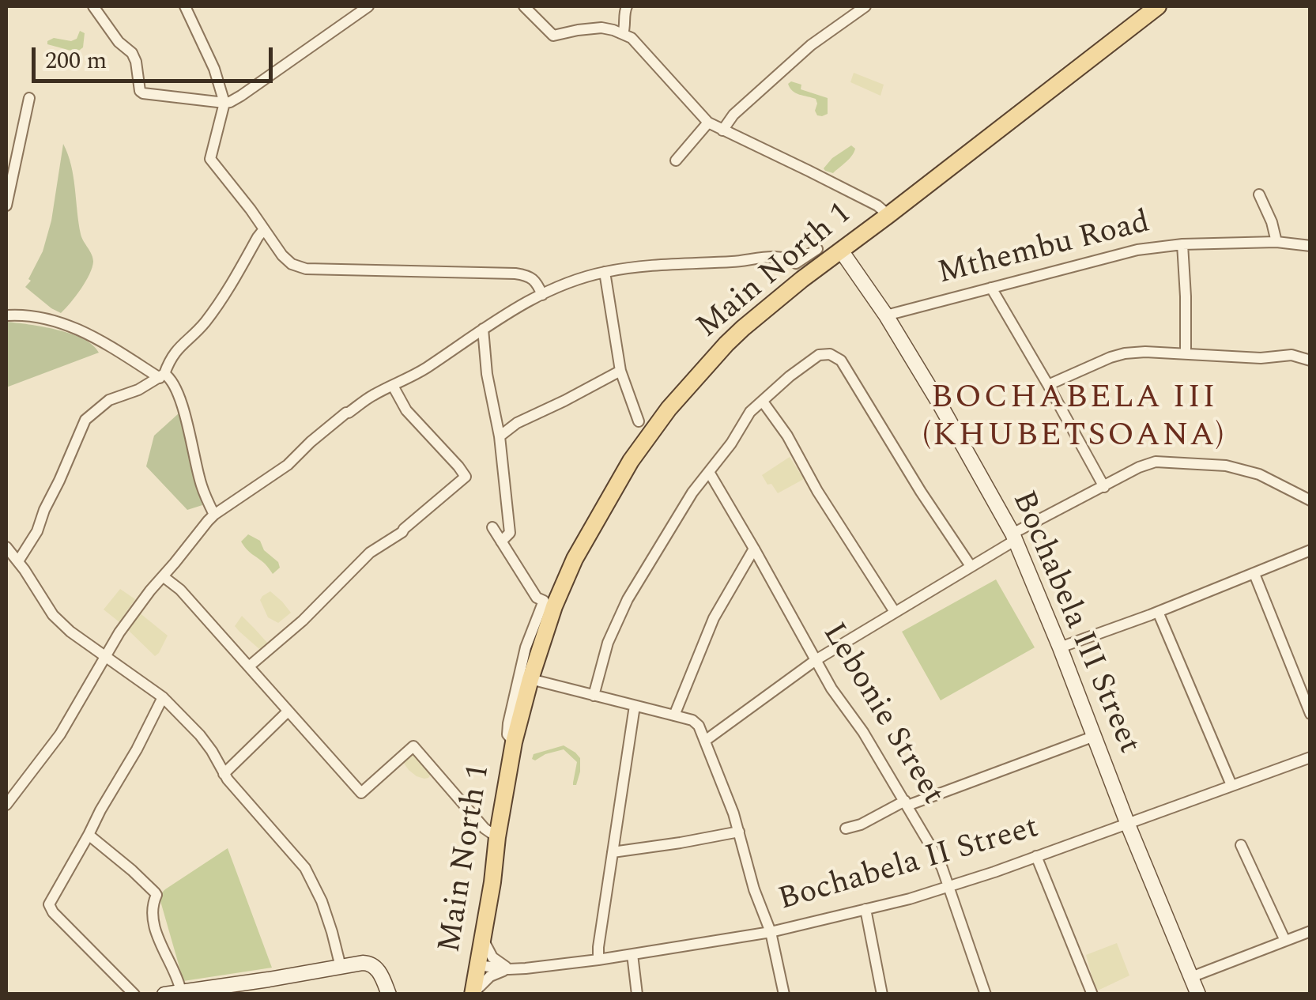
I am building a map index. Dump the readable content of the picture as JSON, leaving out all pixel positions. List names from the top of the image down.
{
  "streets": {
    "main road": ["Main North 1"],
    "street": [
      "Mthembu Road",
      "Bochabela III Street",
      "Lebonie Street",
      "Bochabela II Street"
    ]
  },
  "crossings": [
    ["Mthembu Road", "Bochabela III Street"],
    ["Main North 1", "Bochabela III Street"],
    ["Main North 1", "Bochabela II Street"],
    ["Bochabela III Street", "Bochabela II Street"],
    ["Lebonie Street", "Bochabela II Street"]
  ],
  "districts": ["BOCHABELA III (KHUBETSOANA)"],
  "scale_bar": "200 m"
}
